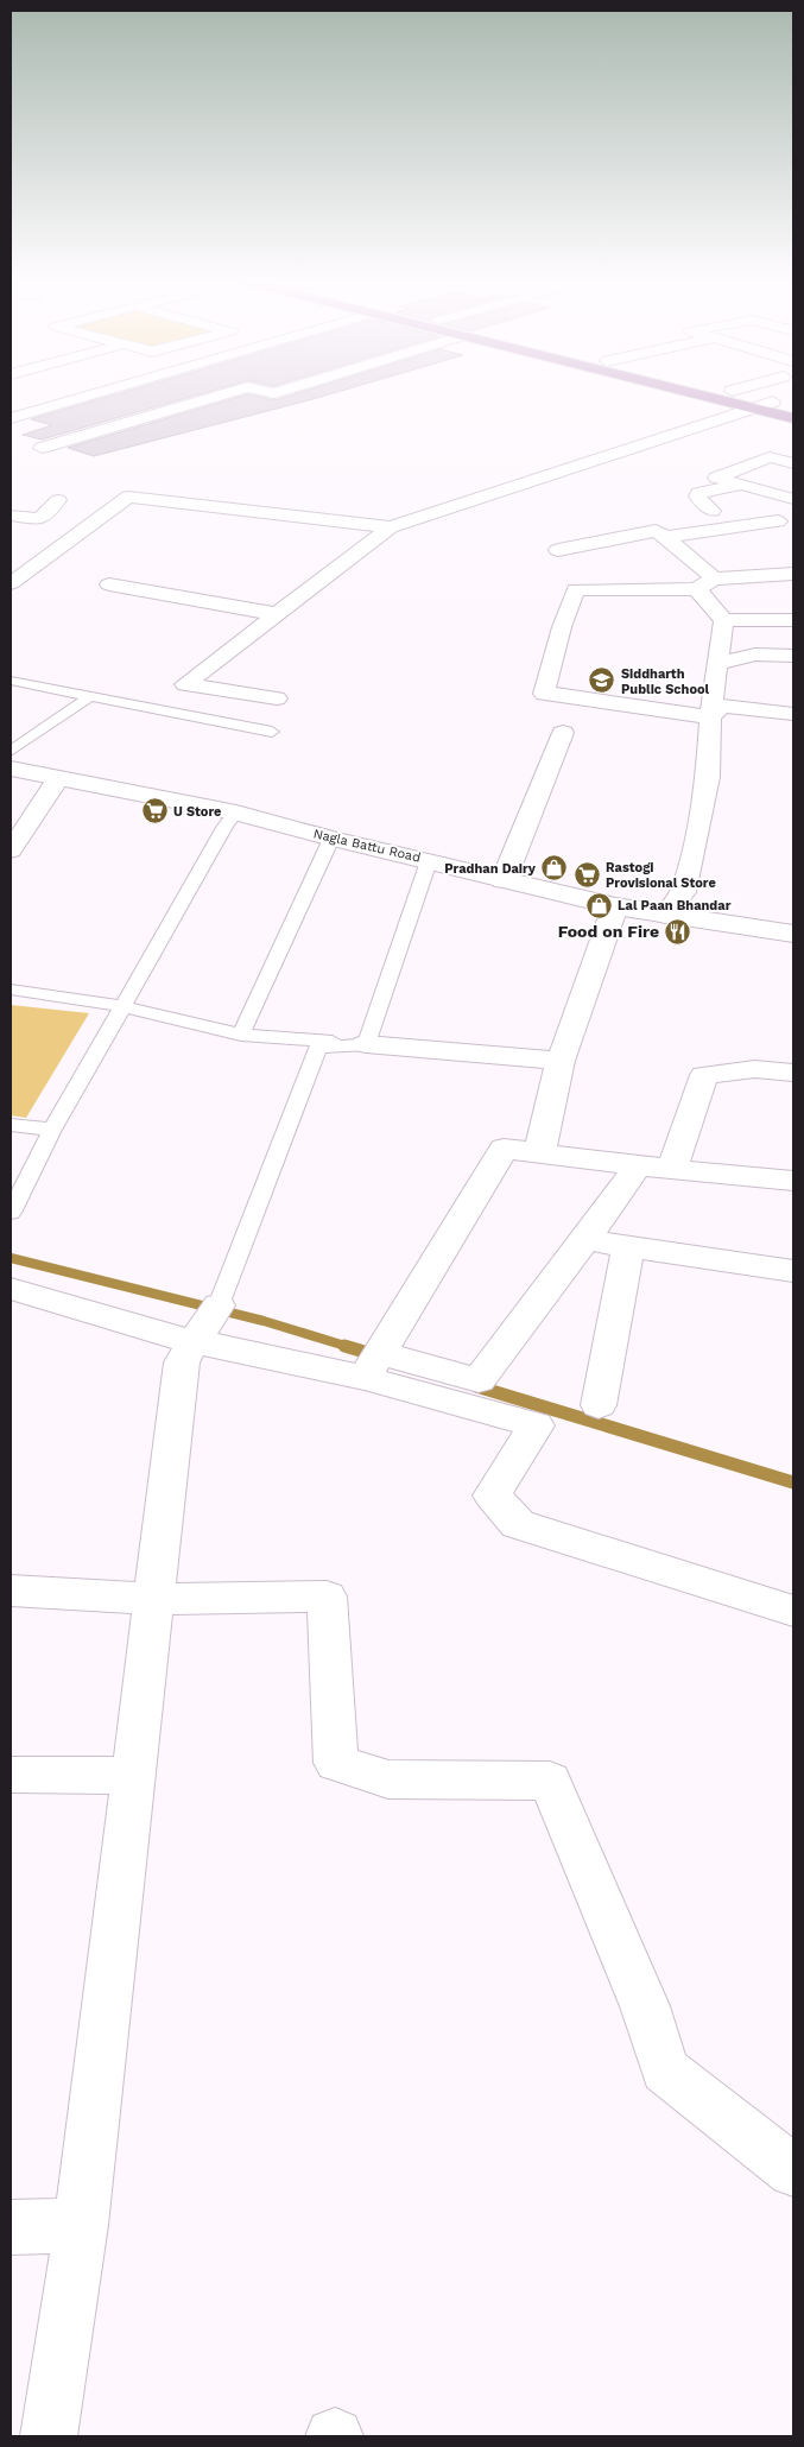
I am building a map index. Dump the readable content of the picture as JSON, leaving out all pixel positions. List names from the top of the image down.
{
  "streets": {
    "street": ["Nagla Battu Road"]
  },
  "places": {
    "school or university": ["Siddharth Public School"],
    "supermarket": ["U Store", "Rastogi Provisional Store"],
    "shop": ["Pradhan Dairy", "Lal Paan Bhandar"],
    "restaurant": ["Food on Fire"]
  }
}
